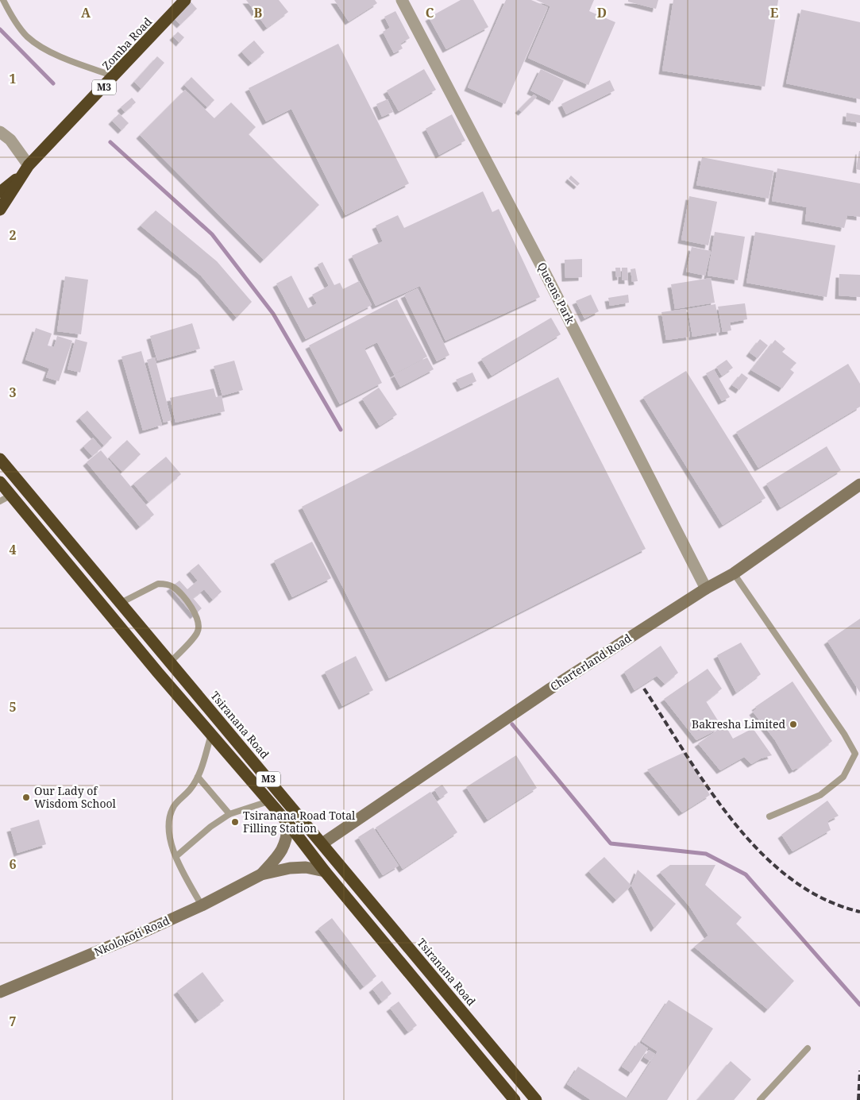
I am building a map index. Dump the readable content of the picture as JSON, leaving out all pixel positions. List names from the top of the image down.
{
  "streets": {
    "highway": ["Zomba Road", "M3", "Tsiranana Road"],
    "street": ["Queens Park", "Charterland Road", "Nkolokoti Road"]
  },
  "crossings": [
    ["Zomba Road", "M3"],
    ["M3", "Nkolokoti Road"],
    ["Queens Park", "Charterland Road"],
    ["Charterland Road", "Tsiranana Road"]
  ],
  "places": ["Bakresha Limited", "Our Lady of Wisdom School", "Tsiranana Road Total Filling Station"],
  "grid": {
    "columns": [
      "A",
      "B",
      "C",
      "D",
      "E"
    ],
    "rows": [
      "1",
      "2",
      "3",
      "4",
      "5",
      "6",
      "7"
    ]
  }
}
